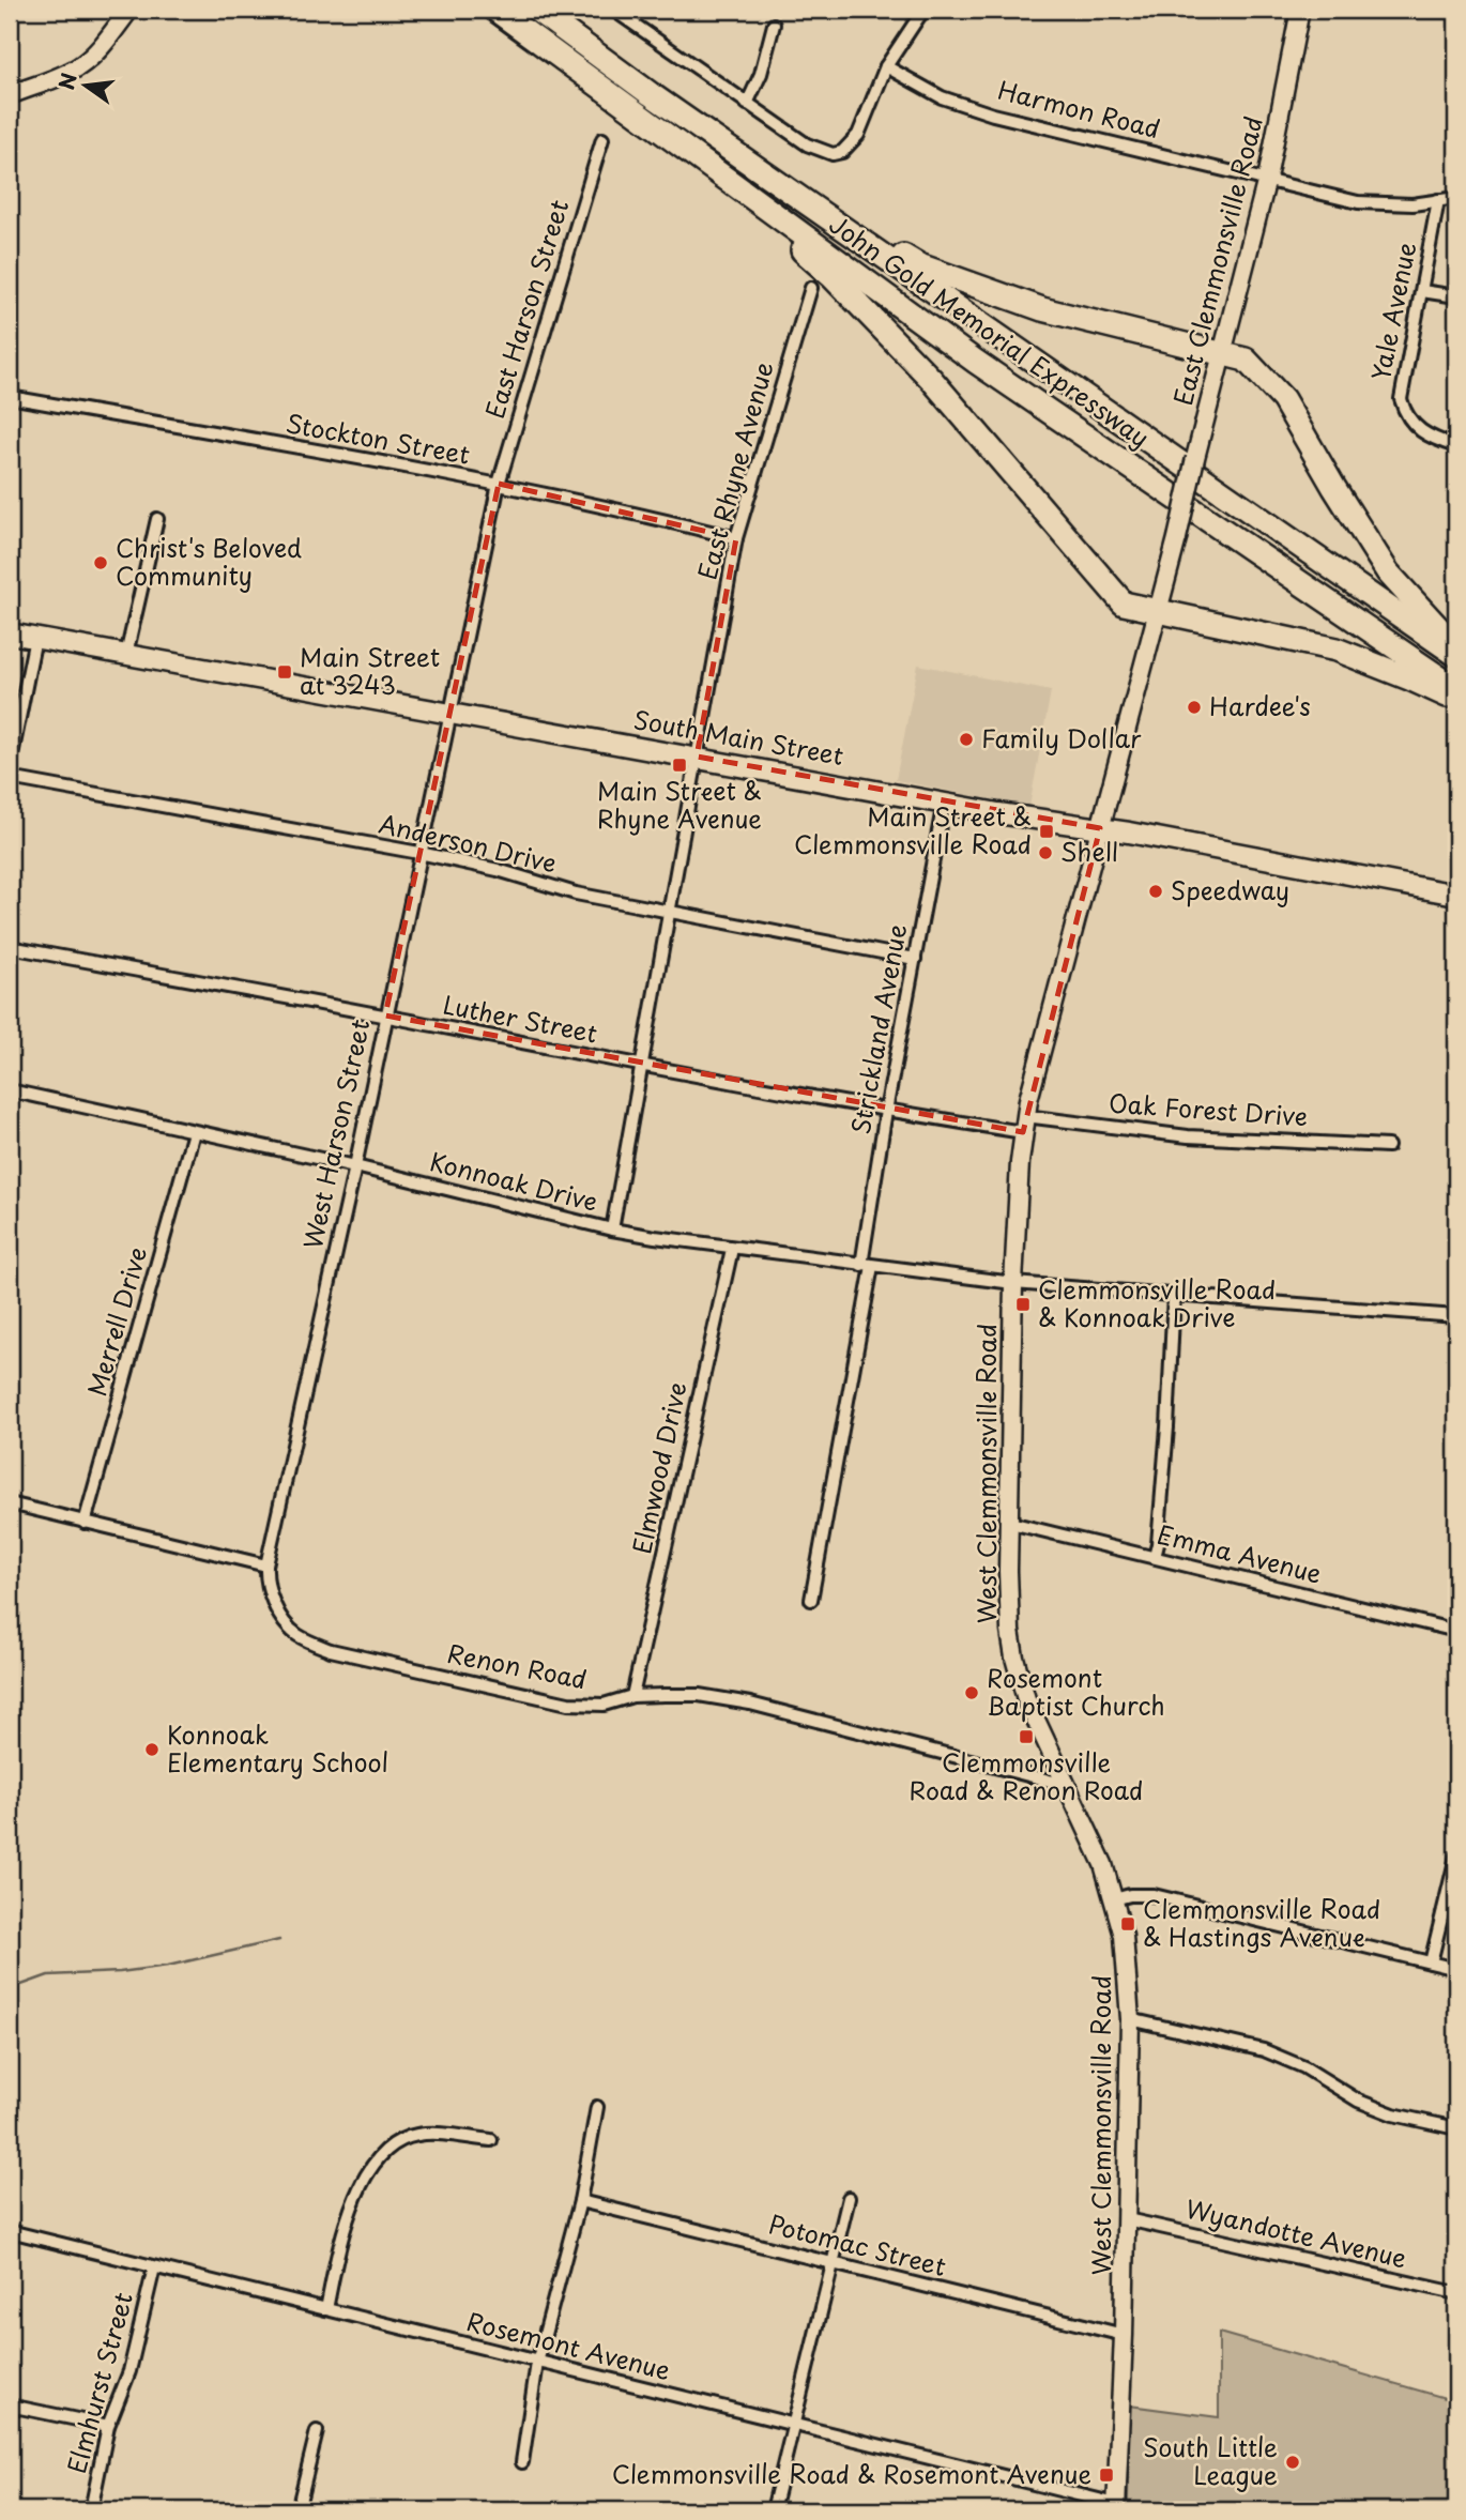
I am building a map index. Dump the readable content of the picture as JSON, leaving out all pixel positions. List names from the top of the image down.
{
  "streets": {
    "highway": ["John Gold Memorial Expressway"],
    "main road": ["East Clemmonsville Road", "South Main Street", "West Clemmonsville Road"],
    "street": [
      "Harmon Road",
      "East Harson Street",
      "Yale Avenue",
      "Stockton Street",
      "East Rhyne Avenue",
      "Anderson Drive",
      "Luther Street",
      "Strickland Avenue",
      "Oak Forest Drive",
      "West Harson Street",
      "Konnoak Drive",
      "Merrell Drive",
      "Elmwood Drive",
      "Emma Avenue",
      "Renon Road",
      "Wyandotte Avenue",
      "Potomac Street",
      "Rosemont Avenue",
      "Elmhurst Street"
    ]
  },
  "crossings": [
    ["Harmon Road", "East Clemmonsville Road"],
    ["Harmon Road", "Yale Avenue"],
    ["East Clemmonsville Road", "South Main Street"],
    ["East Clemmonsville Road", "West Clemmonsville Road"],
    ["East Harson Street", "Stockton Street"],
    ["East Harson Street", "South Main Street"],
    ["East Harson Street", "West Harson Street"],
    ["Stockton Street", "East Rhyne Avenue"],
    ["East Rhyne Avenue", "South Main Street"],
    ["East Rhyne Avenue", "Anderson Drive"],
    ["East Rhyne Avenue", "Luther Street"],
    ["East Rhyne Avenue", "Konnoak Drive"],
    ["South Main Street", "Strickland Avenue"],
    ["South Main Street", "West Harson Street"],
    ["South Main Street", "West Clemmonsville Road"],
    ["Anderson Drive", "Strickland Avenue"],
    ["Anderson Drive", "West Harson Street"],
    ["Luther Street", "Strickland Avenue"],
    ["Luther Street", "Oak Forest Drive"],
    ["Luther Street", "West Harson Street"],
    ["Luther Street", "West Clemmonsville Road"],
    ["Strickland Avenue", "Konnoak Drive"],
    ["Oak Forest Drive", "West Clemmonsville Road"],
    ["West Harson Street", "Konnoak Drive"],
    ["West Harson Street", "Renon Road"],
    ["Konnoak Drive", "Merrell Drive"],
    ["Konnoak Drive", "Elmwood Drive"],
    ["Konnoak Drive", "West Clemmonsville Road"],
    ["Elmwood Drive", "Renon Road"],
    ["West Clemmonsville Road", "Emma Avenue"],
    ["West Clemmonsville Road", "Renon Road"],
    ["West Clemmonsville Road", "Wyandotte Avenue"],
    ["West Clemmonsville Road", "Potomac Street"],
    ["West Clemmonsville Road", "Rosemont Avenue"],
    ["Rosemont Avenue", "Elmhurst Street"]
  ],
  "places": {
    "other": [
      "Christ's Beloved Community",
      "Hardee's",
      "Family Dollar",
      "Shell",
      "Speedway",
      "Rosemont Baptist Church",
      "Konnoak Elementary School",
      "South Little League"
    ],
    "transit": [
      "Main Street at 3243",
      "Main Street & Rhyne Avenue",
      "Main Street & Clemmonsville Road",
      "Clemmonsville Road & Konnoak Drive",
      "Clemmonsville Road & Renon Road",
      "Clemmonsville Road & Hastings Avenue",
      "Clemmonsville Road & Rosemont Avenue"
    ]
  },
  "north": "left"
}
